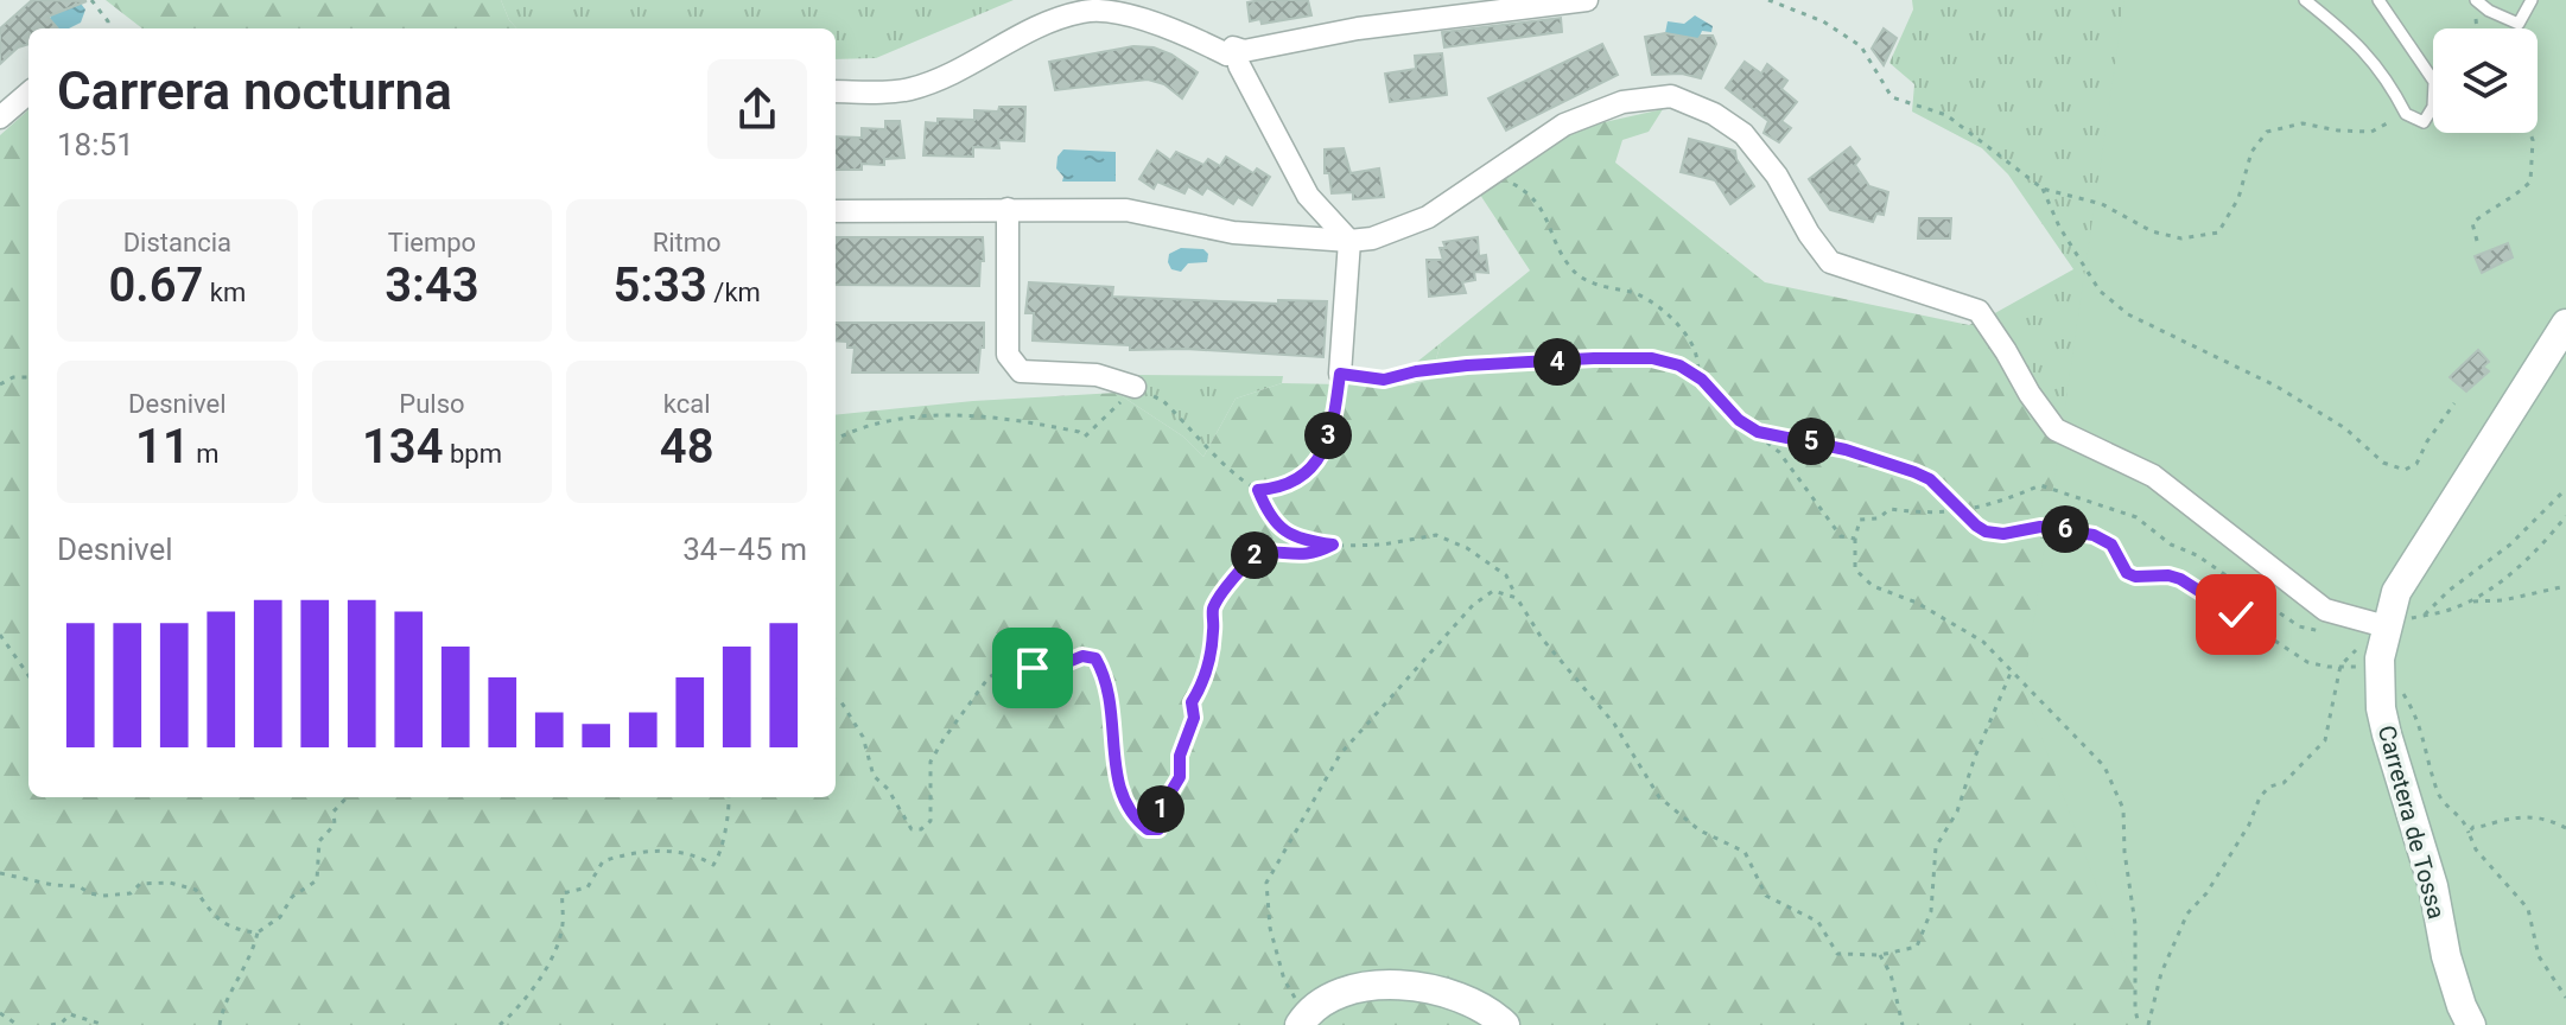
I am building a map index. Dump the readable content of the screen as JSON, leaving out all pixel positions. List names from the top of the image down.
{
  "streets": {
    "main road": ["Carretera de Tossa"]
  },
  "page": {
    "heading": ["Carrera nocturna", "18:51"],
    "stats": [
      ["Distancia", "0.67 km"],
      ["Tiempo", "3:43"],
      ["Ritmo", "5:33 /km"],
      ["Desnivel", "11 m"],
      ["Pulso", "134 bpm"],
      ["kcal", "48"]
    ],
    "pins": [
      "4",
      "3",
      "5",
      "6",
      "2",
      "1"
    ],
    "chart": ["Desnivel", "34–45 m"]
  }
}
